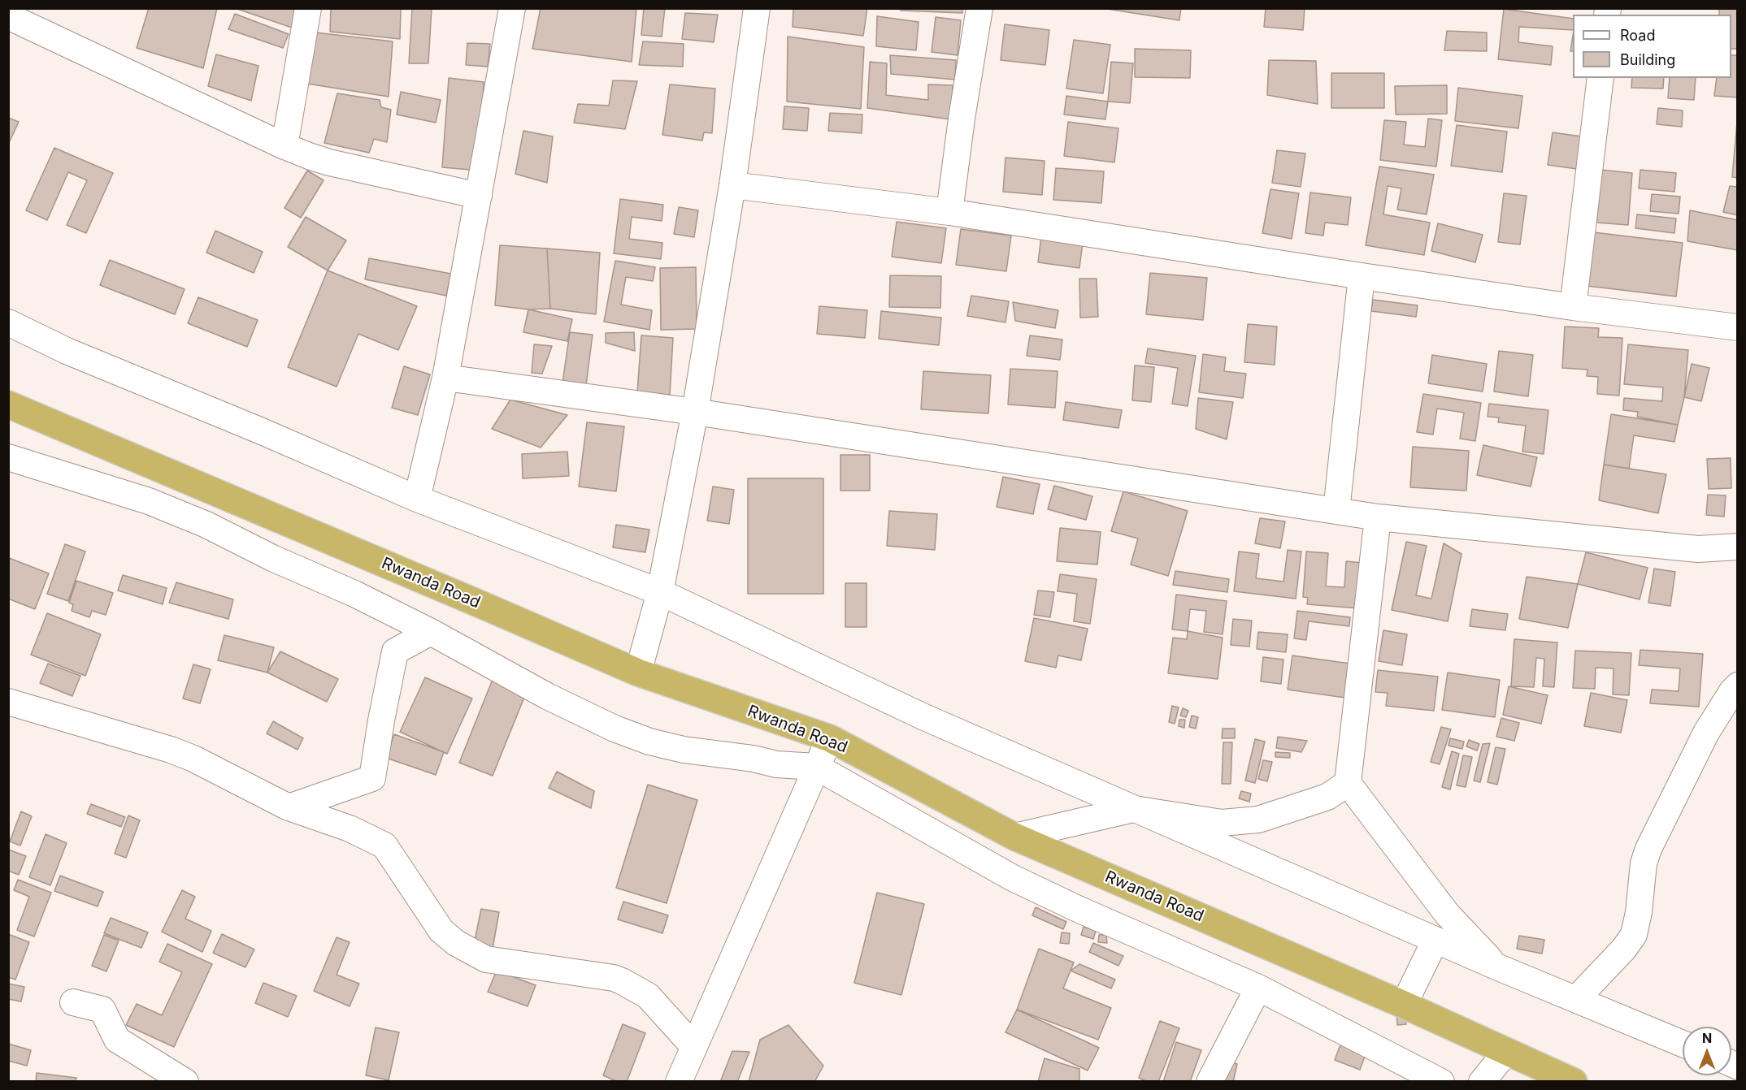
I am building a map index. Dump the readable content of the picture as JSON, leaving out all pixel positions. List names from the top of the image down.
{
  "streets": {
    "highway": ["Rwanda Road"]
  },
  "legend": ["Road", "Building"],
  "north": "top"
}
